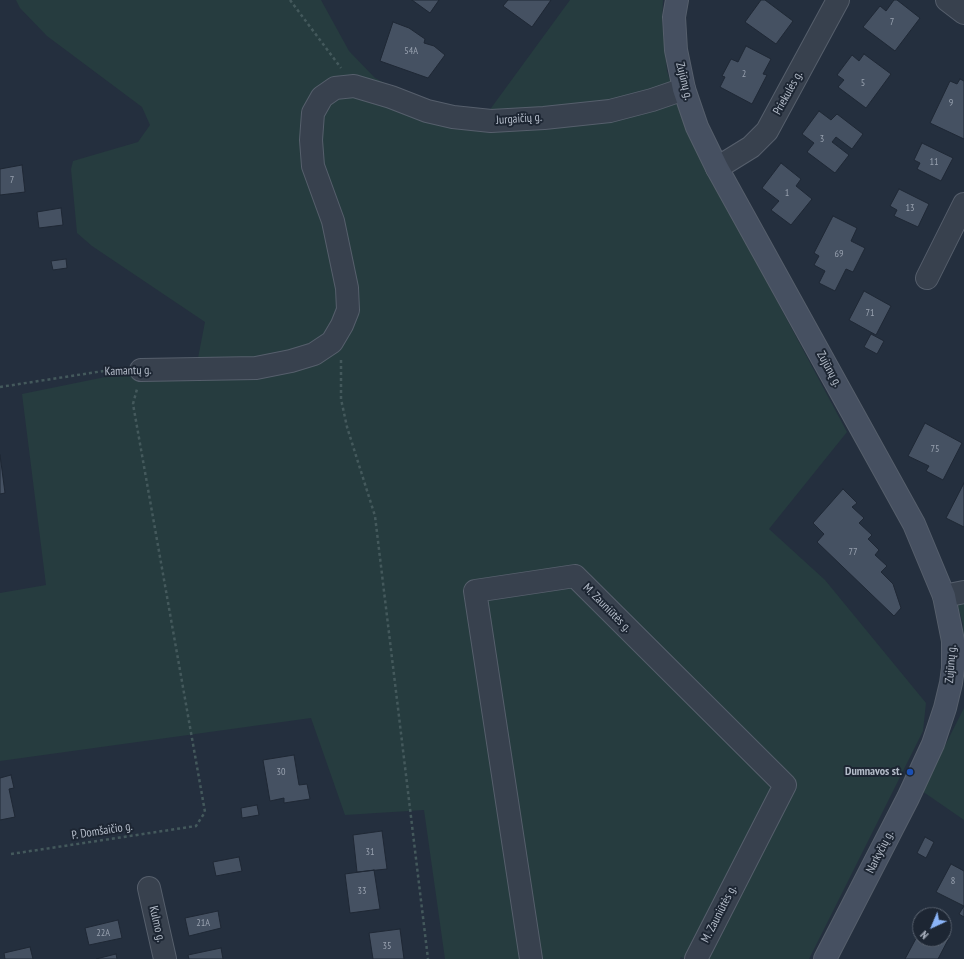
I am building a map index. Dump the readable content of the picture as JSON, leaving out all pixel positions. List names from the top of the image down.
{
  "streets": {
    "main road": ["Zujūnų g.", "Narkyčių g."],
    "street": [
      "Priekulės g.",
      "Jurgaičių g.",
      "Kamantų g.",
      "M. Zauniūtės g.",
      "Kulmo g."
    ],
    "path": ["P. Domšaičio g."]
  },
  "crossings": [
    ["Zujūnų g.", "Priekulės g."],
    ["Zujūnų g.", "Jurgaičių g."],
    ["Zujūnų g.", "Narkyčių g."],
    ["Jurgaičių g.", "Kamantų g."],
    ["Kamantų g.", "P. Domšaičio g."]
  ],
  "places": ["Dumnavos st."],
  "house_numbers": [
    "7",
    "54A",
    "2",
    "5",
    "9",
    "3",
    "11",
    "7",
    "1",
    "13",
    "69",
    "71",
    "75",
    "77",
    "30",
    "31",
    "8",
    "33",
    "21A",
    "22A",
    "35"
  ],
  "north": "bottom left"
}
